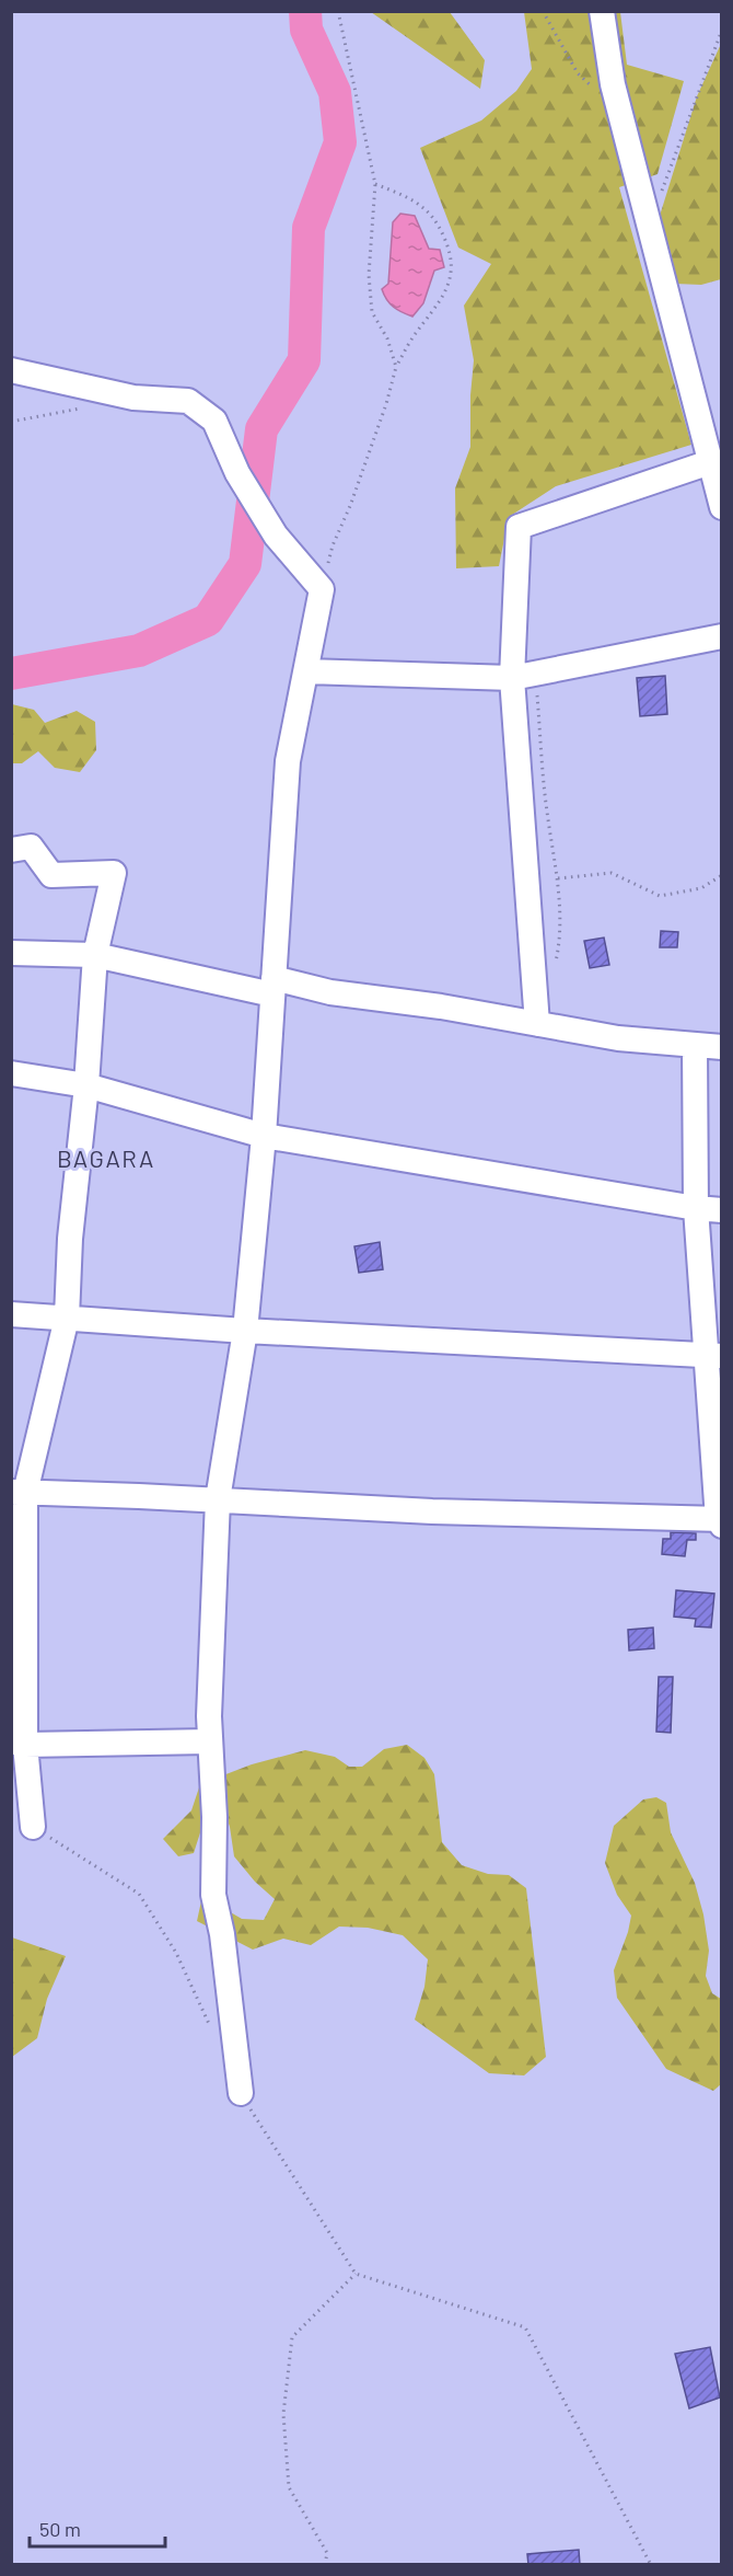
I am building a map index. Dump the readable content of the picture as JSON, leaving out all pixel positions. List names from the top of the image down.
{
  "districts": ["BAGARA"],
  "scale_bar": "50 m"
}
